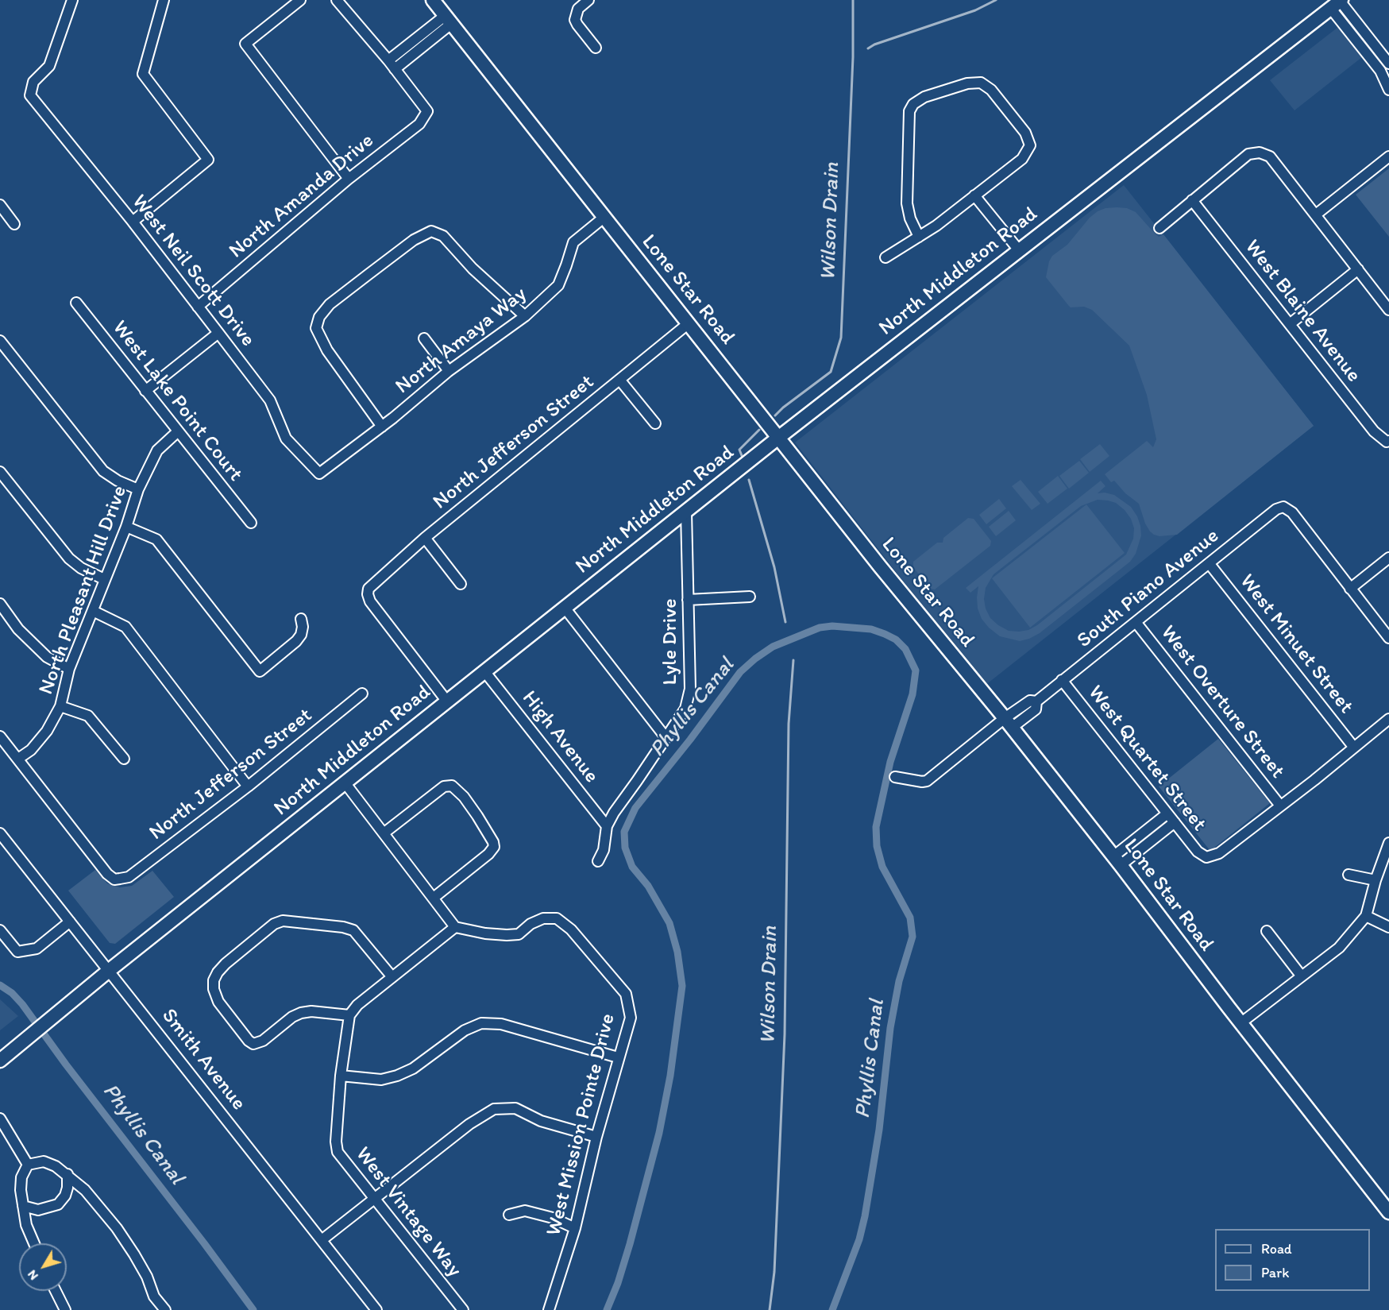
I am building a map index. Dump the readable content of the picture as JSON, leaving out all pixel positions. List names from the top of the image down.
{
  "streets": {
    "main road": ["North Middleton Road", "Lone Star Road"],
    "street": [
      "North Amanda Drive",
      "West Neil Scott Drive",
      "West Blaine Avenue",
      "North Amaya Way",
      "West Lake Point Court",
      "North Jefferson Street",
      "South Piano Avenue",
      "North Pleasant Hill Drive",
      "Lyle Drive",
      "West Minuet Street",
      "West Overture Street",
      "High Avenue",
      "West Quartet Street",
      "Smith Avenue",
      "West Mission Pointe Drive",
      "West Vintage Way"
    ]
  },
  "crossings": [
    ["North Amanda Drive", "West Neil Scott Drive"],
    ["West Neil Scott Drive", "North Amaya Way"],
    ["North Middleton Road", "Lone Star Road"],
    ["North Middleton Road", "North Jefferson Street"],
    ["North Middleton Road", "Lyle Drive"],
    ["North Middleton Road", "High Avenue"],
    ["North Middleton Road", "Smith Avenue"],
    ["Lone Star Road", "North Amaya Way"],
    ["Lone Star Road", "North Jefferson Street"],
    ["Lone Star Road", "South Piano Avenue"],
    ["West Lake Point Court", "North Pleasant Hill Drive"],
    ["North Jefferson Street", "North Pleasant Hill Drive"],
    ["South Piano Avenue", "West Minuet Street"],
    ["South Piano Avenue", "West Overture Street"],
    ["South Piano Avenue", "West Quartet Street"],
    ["Lyle Drive", "High Avenue"],
    ["West Overture Street", "West Quartet Street"]
  ],
  "water": ["Wilson Drain", "Phyllis Canal"],
  "legend": ["Road", "Park"],
  "north": "bottom left"
}
